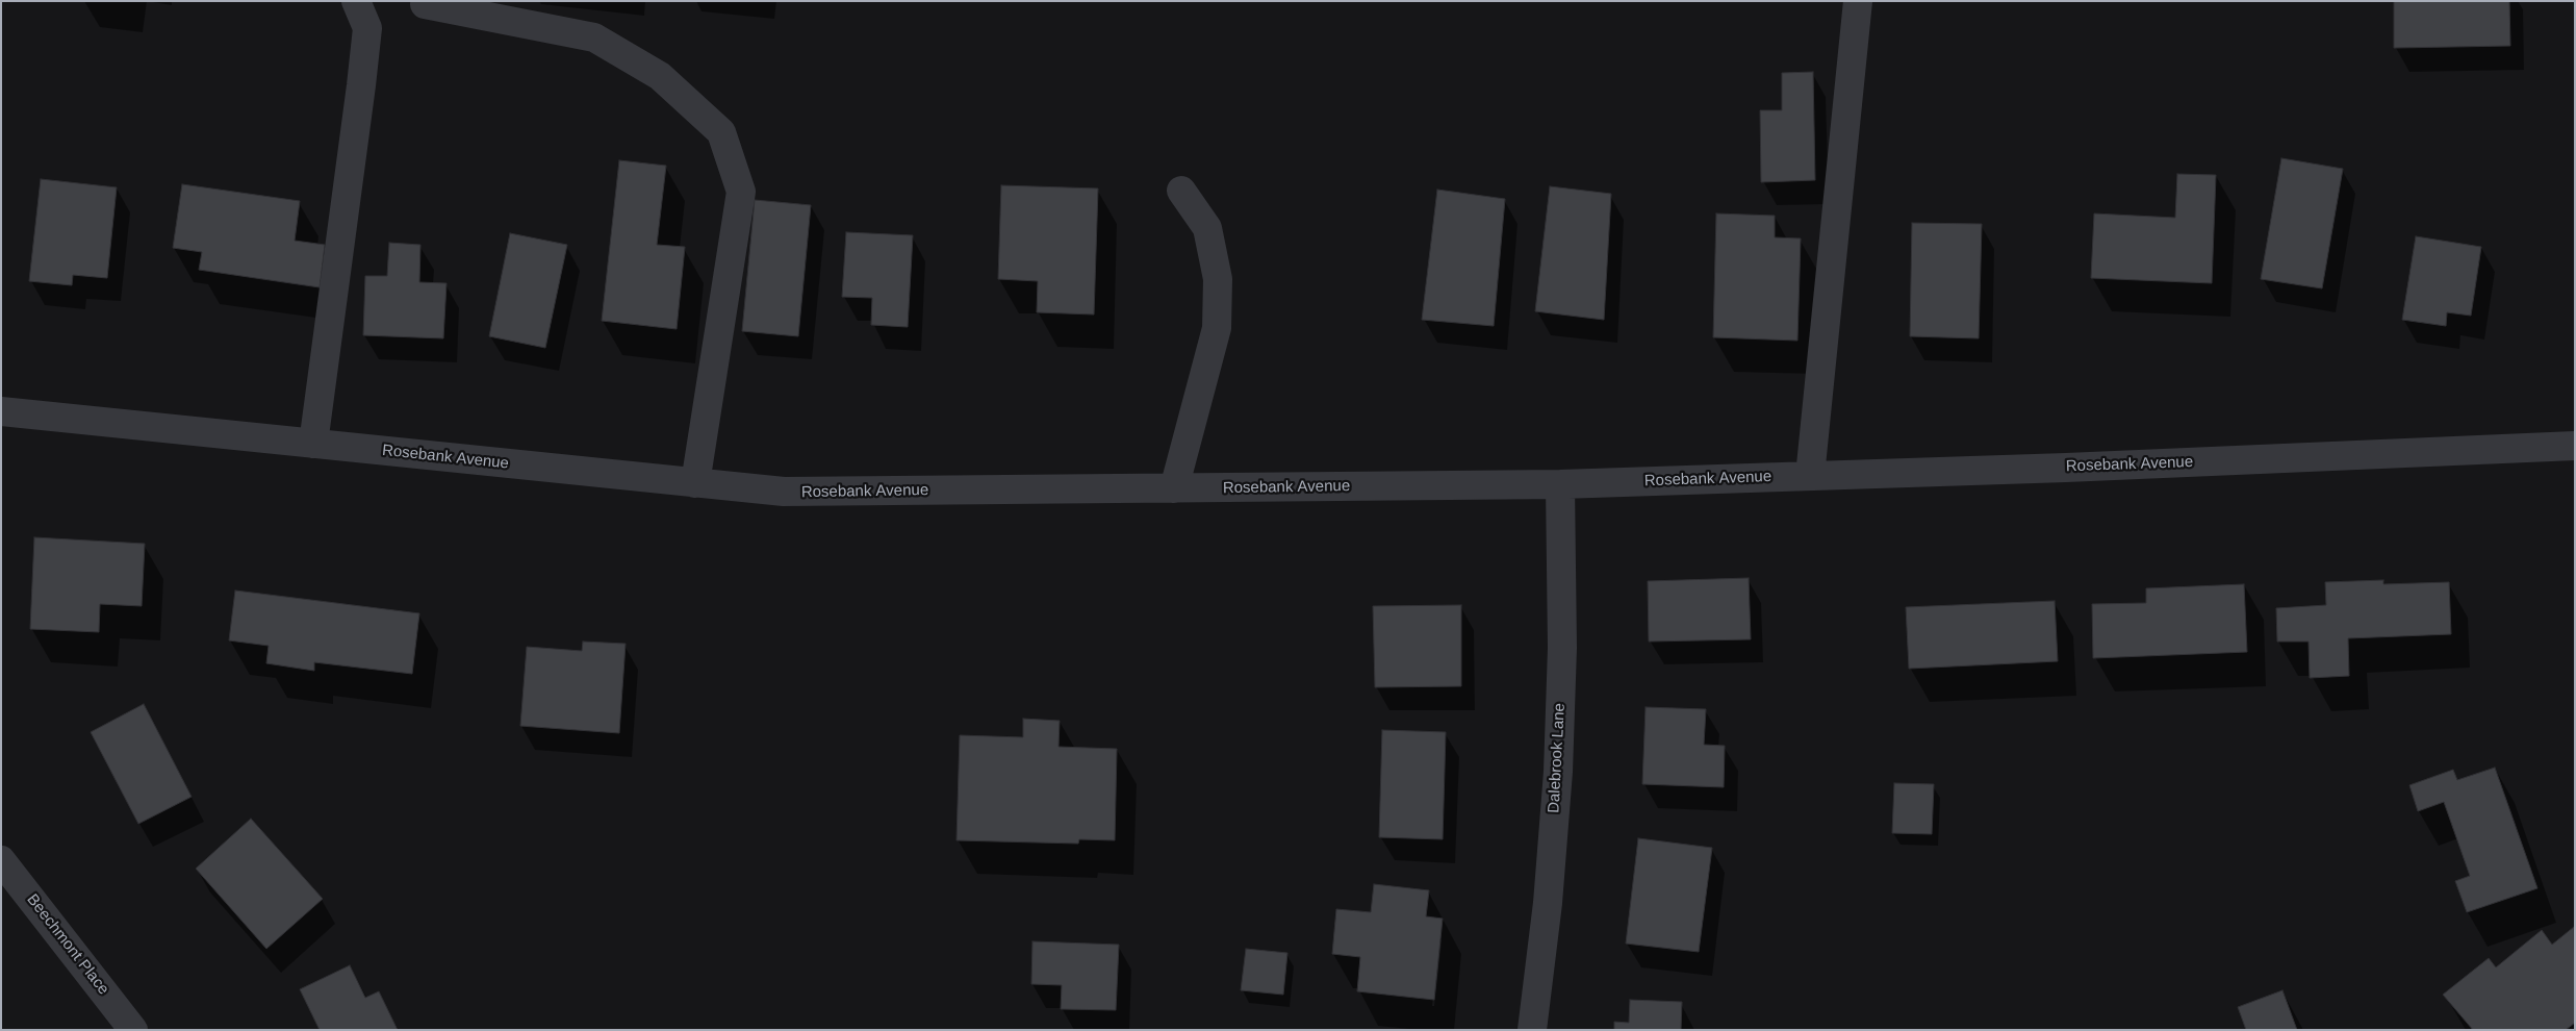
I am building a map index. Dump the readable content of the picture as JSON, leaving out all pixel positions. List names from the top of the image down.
{
  "streets": {
    "street": ["Rosebank Avenue", "Dalebrook Lane", "Beechmont Place"]
  },
  "crossings": [
    ["Rosebank Avenue", "Dalebrook Lane"]
  ]
}
